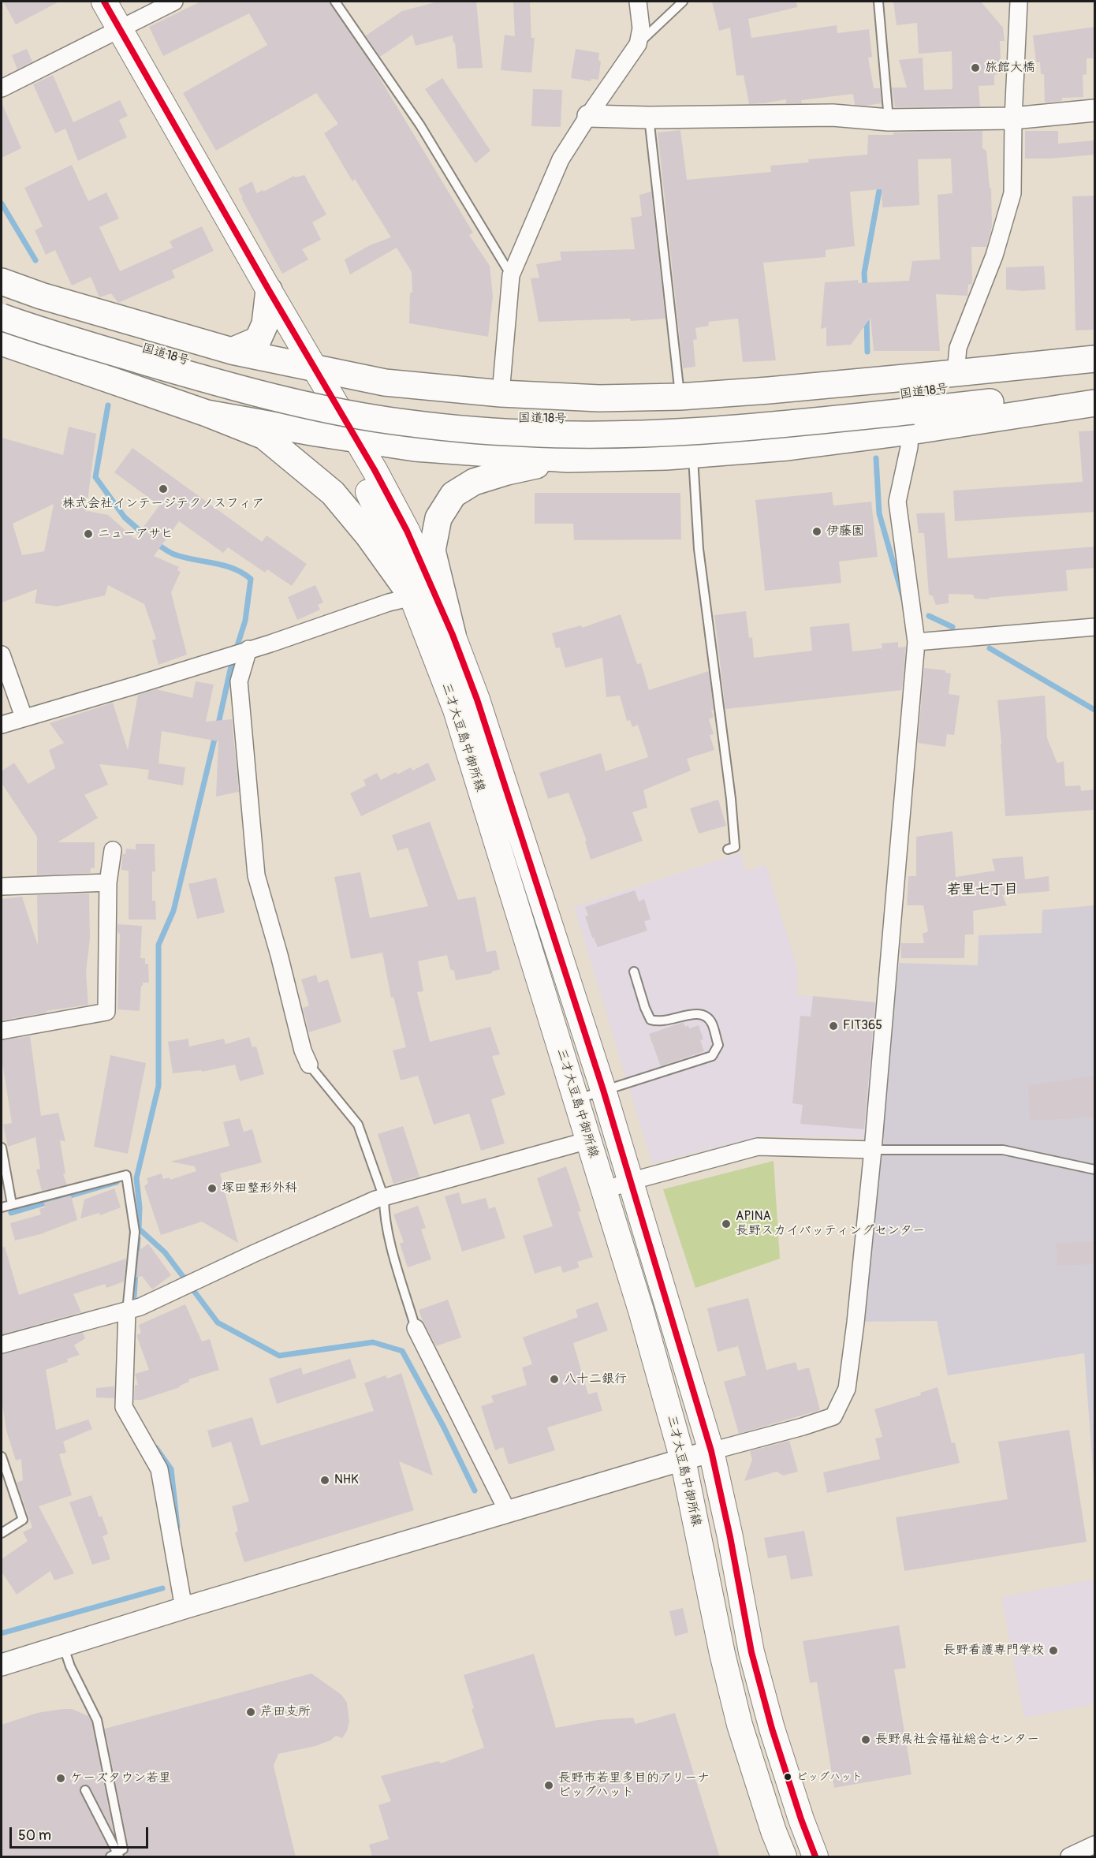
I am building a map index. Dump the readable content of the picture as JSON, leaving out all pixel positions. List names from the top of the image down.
{
  "streets": {
    "highway": ["国道18号"],
    "main road": ["三才大豆島中御所線"]
  },
  "districts": ["若里七丁目"],
  "places": [
    "旅館大橋",
    "株式会社インテージテクノスフィア",
    "伊藤園",
    "ニューアサヒ",
    "FIT365",
    "塚田整形外科",
    "APINA 長野スカイバッティングセンター",
    "八十二銀行",
    "NHK",
    "長野看護専門学校",
    "芹田支所",
    "長野県社会福祉総合センター",
    "ビッグハット",
    "ケーズタウン若里",
    "長野市若里多目的アリーナ ビッグハット"
  ],
  "scale_bar": "50 m"
}
